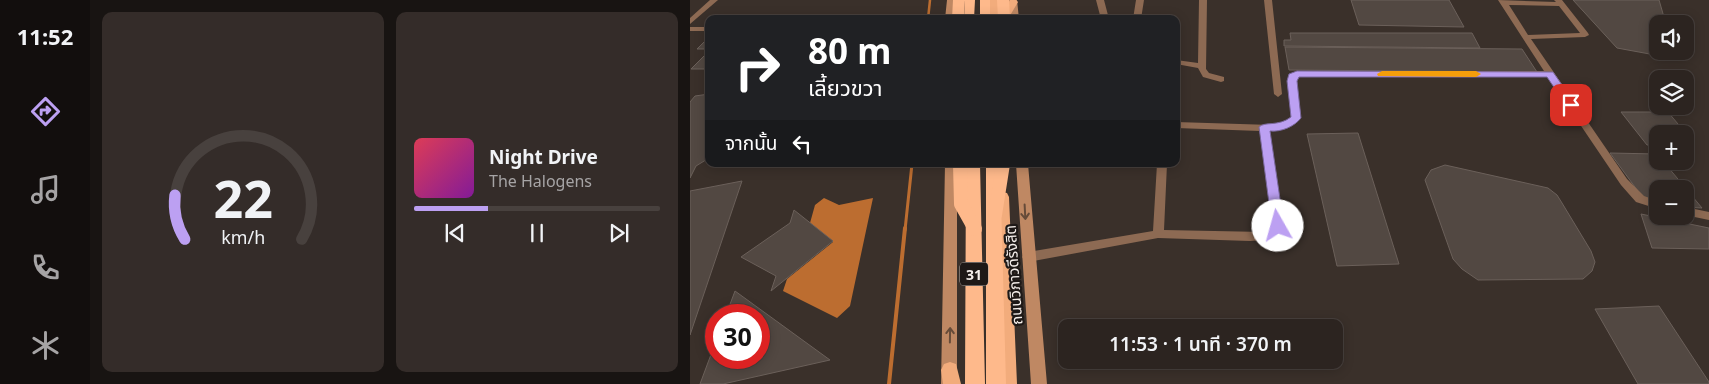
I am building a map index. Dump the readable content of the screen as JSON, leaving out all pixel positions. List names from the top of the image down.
{
  "streets": {
    "highway": ["31", "ถนนวิภาวดีรังสิต"]
  },
  "page": {
    "tabs": "11:52",
    "map_buttons": ["+", "−"],
    "turn": ["80 m", "เลี้ยวขวา"],
    "then": "จากนั้น",
    "song": ["Night Drive", "The Halogens"],
    "limit": "30",
    "trip": "11:53 · 1 นาที · 370 m",
    "gauge": ["22", "km/h"]
  }
}
